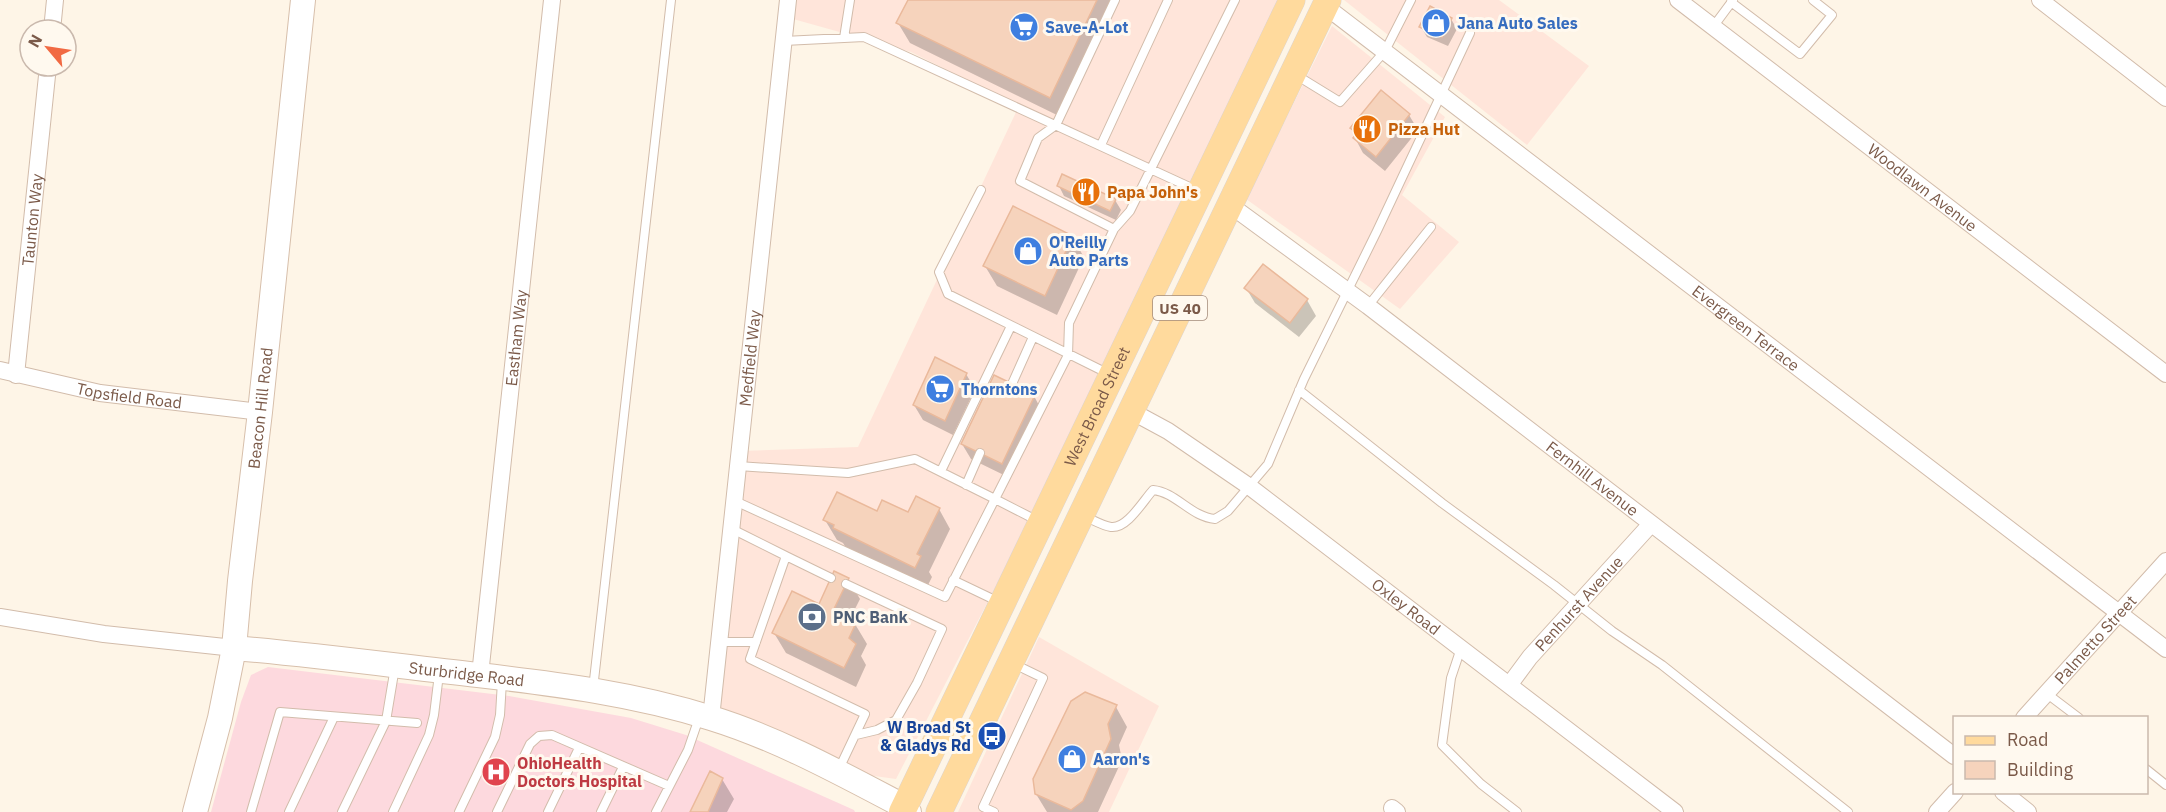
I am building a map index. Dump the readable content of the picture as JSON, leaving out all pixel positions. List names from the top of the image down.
{
  "streets": {
    "main road": ["US 40", "West Broad Street"],
    "street": [
      "Woodlawn Avenue",
      "Taunton Way",
      "Evergreen Terrace",
      "Eastham Way",
      "Medfield Way",
      "Topsfield Road",
      "Beacon Hill Road",
      "Fernhill Avenue",
      "Penhurst Avenue",
      "Oxley Road",
      "Palmetto Street",
      "Sturbridge Road"
    ]
  },
  "crossings": [
    ["Taunton Way", "Topsfield Road"],
    ["Evergreen Terrace", "West Broad Street"],
    ["Evergreen Terrace", "Palmetto Street"],
    ["Eastham Way", "Sturbridge Road"],
    ["Medfield Way", "Sturbridge Road"],
    ["Topsfield Road", "Beacon Hill Road"],
    ["West Broad Street", "Fernhill Avenue"],
    ["West Broad Street", "Oxley Road"],
    ["West Broad Street", "Sturbridge Road"],
    ["Beacon Hill Road", "Sturbridge Road"],
    ["Fernhill Avenue", "Penhurst Avenue"],
    ["Penhurst Avenue", "Oxley Road"]
  ],
  "places": {
    "shop": ["Jana Auto Sales", "O'Reilly Auto Parts", "Aaron's"],
    "supermarket": ["Save-A-Lot", "Thorntons"],
    "restaurant": ["Pizza Hut", "Papa John's"],
    "bank": ["PNC Bank"],
    "bus stop": ["W Broad St & Gladys Rd"],
    "hospital": ["OhioHealth Doctors Hospital"]
  },
  "legend": ["Road", "Building"],
  "north": "top left"
}
